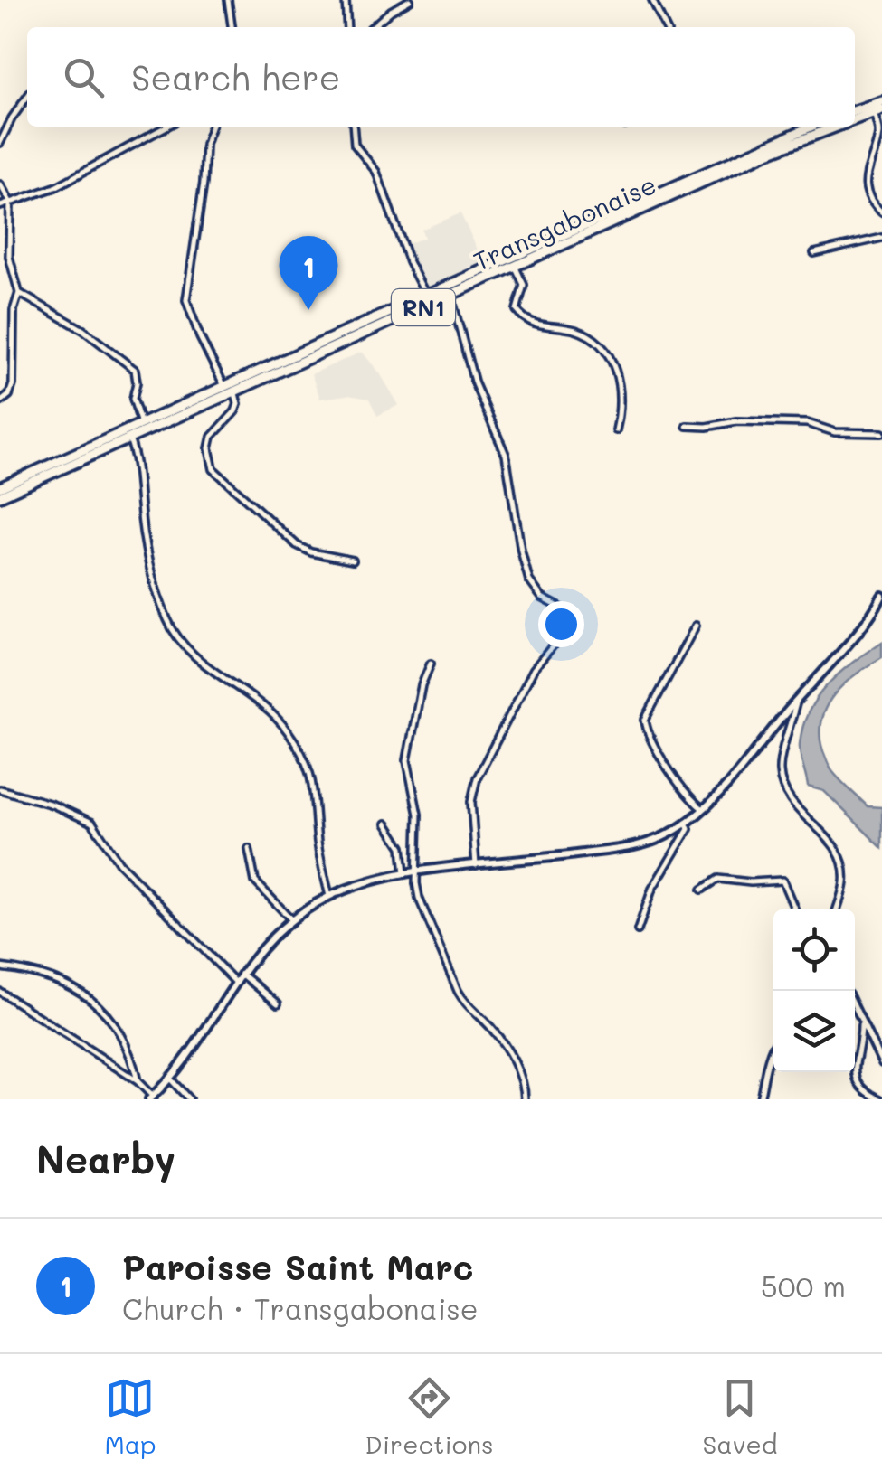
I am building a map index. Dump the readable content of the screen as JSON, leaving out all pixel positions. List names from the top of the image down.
{
  "streets": {
    "highway": ["Transgabonaise", "RN1"]
  },
  "page": {
    "search": "Search here",
    "pins": "1",
    "heading": "Nearby",
    "list": [
      {
        "mark": "1",
        "name": "Paroisse Saint Marc",
        "note": "Church · Transgabonaise",
        "value": "500 m"
      }
    ],
    "nav": ["Map", "Directions", "Saved"]
  }
}
